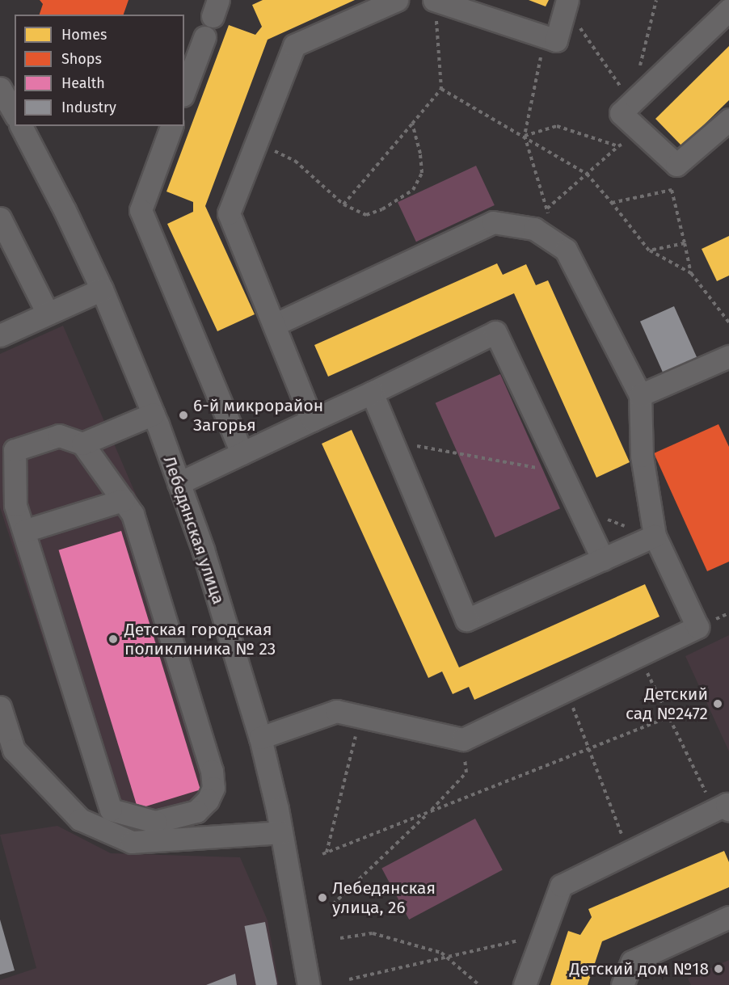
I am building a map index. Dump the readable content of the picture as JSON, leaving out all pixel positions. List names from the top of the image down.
{
  "streets": {
    "street": ["Лебедянская улица"]
  },
  "places": [
    "6-й микрорайон Загорья",
    "Детская городская поликлиника № 23",
    "Детский сад №2472",
    "Лебедянская улица, 26",
    "Детский дом №18"
  ],
  "legend": [
    "Homes",
    "Shops",
    "Health",
    "Industry"
  ]
}
